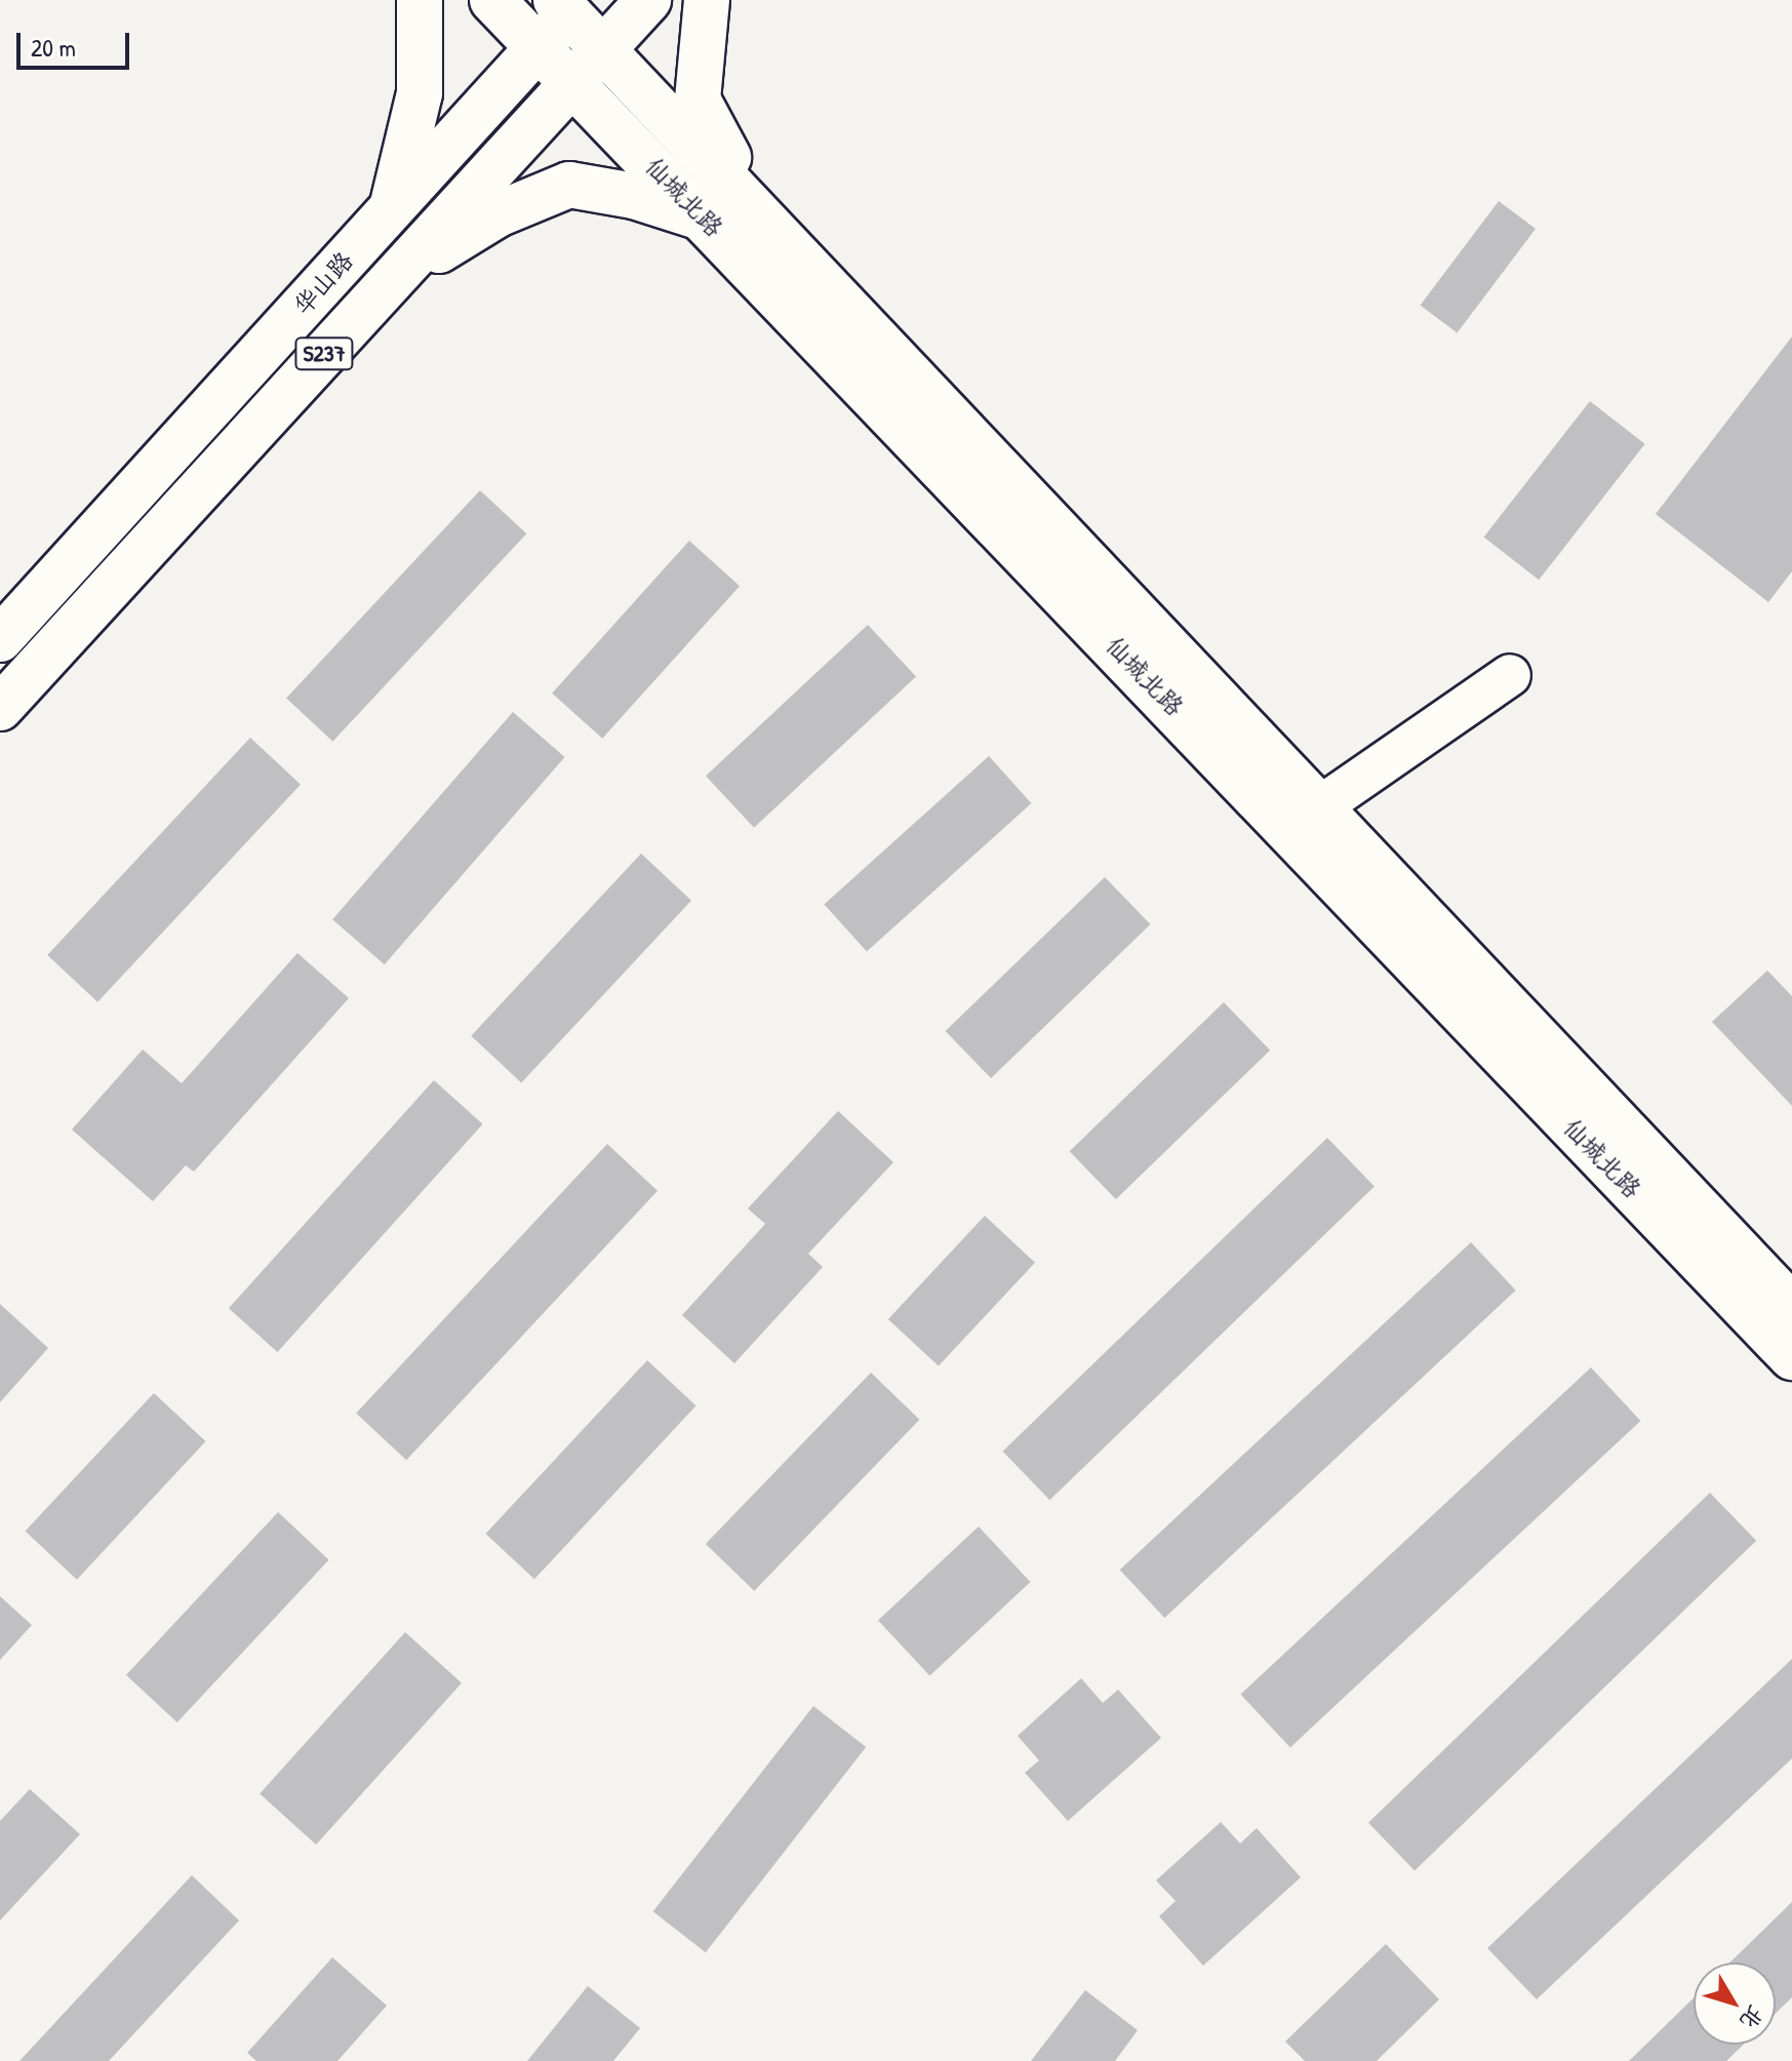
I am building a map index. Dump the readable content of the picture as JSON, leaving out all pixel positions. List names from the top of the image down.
{
  "streets": {
    "main road": ["仙城北路", "华山路", "S237"]
  },
  "crossings": [
    ["仙城北路", "华山路"],
    ["仙城北路", "S237"]
  ],
  "scale_bar": "20 m",
  "north": "bottom right"
}
